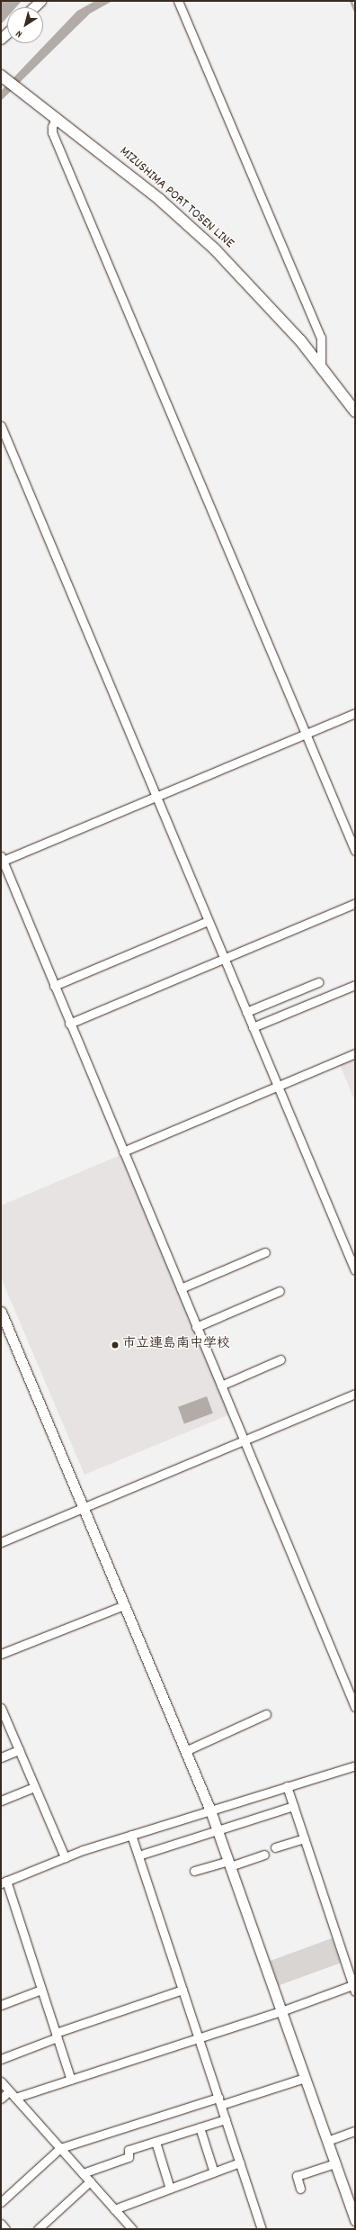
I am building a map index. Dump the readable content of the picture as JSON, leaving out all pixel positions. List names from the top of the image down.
{
  "streets": {
    "main road": ["MIZUSHIMA PORT TOSEN LINE"]
  },
  "places": ["市立連島南中学校"],
  "north": "bottom left"
}
